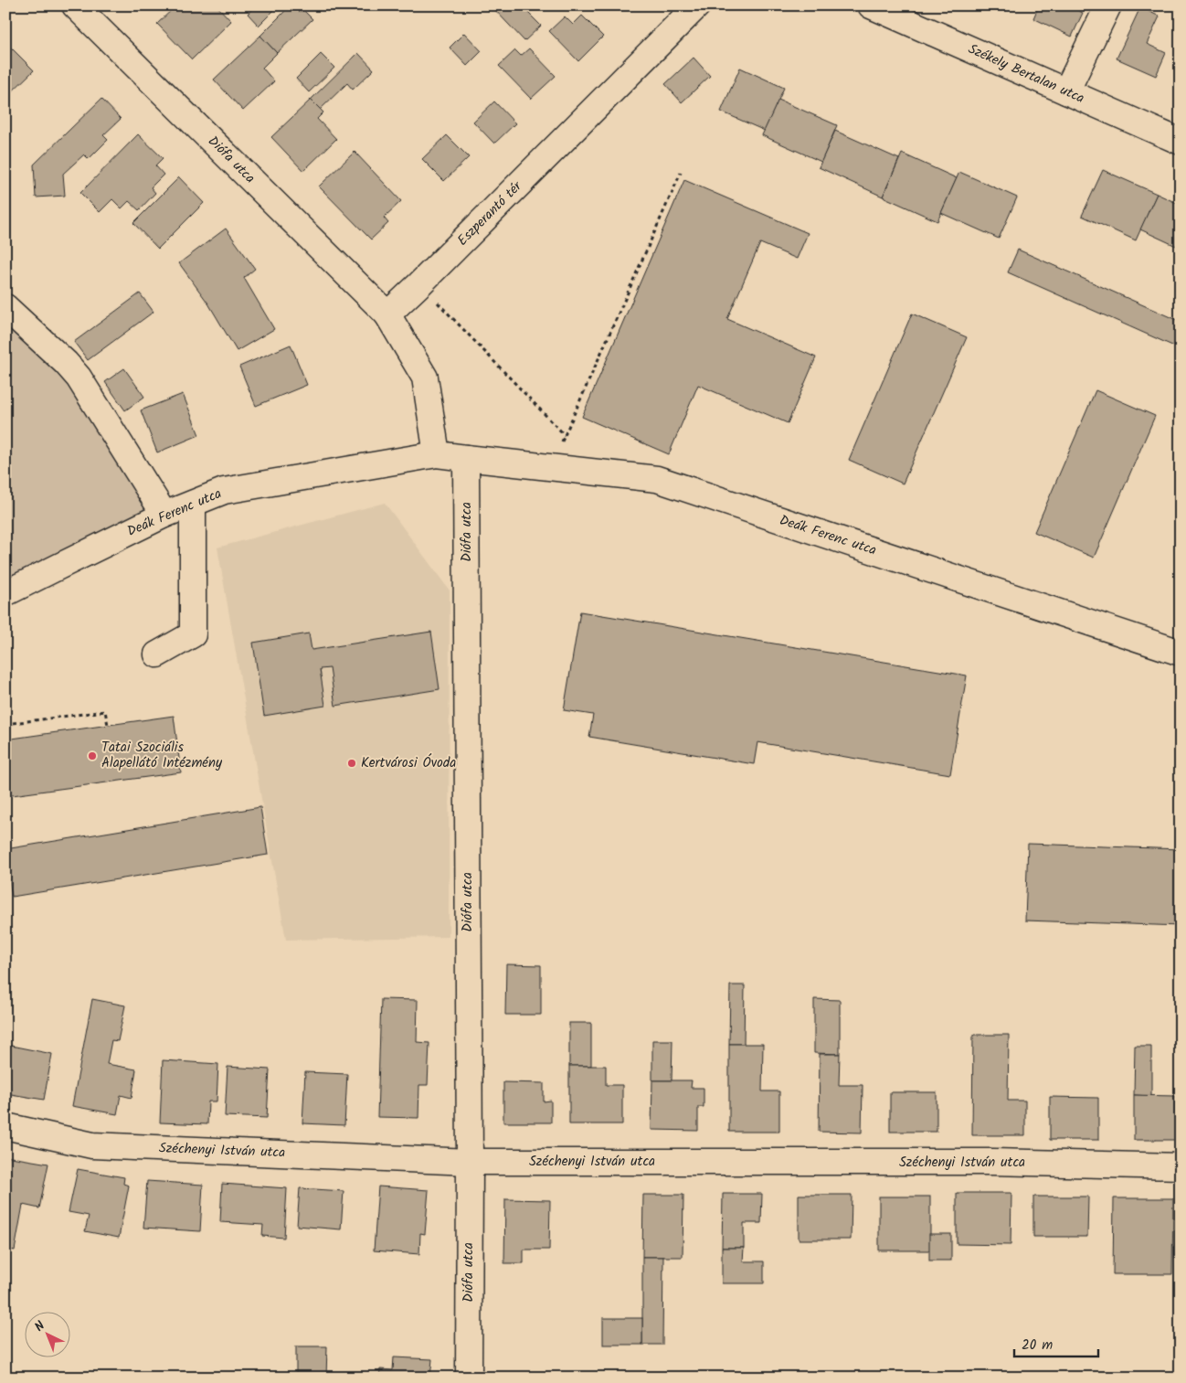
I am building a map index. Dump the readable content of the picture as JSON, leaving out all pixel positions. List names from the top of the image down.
{
  "streets": {
    "street": [
      "Székely Bertalan utca",
      "Diófa utca",
      "Eszperantó tér",
      "Deák Ferenc utca",
      "Széchenyi István utca"
    ]
  },
  "crossings": [
    ["Diófa utca", "Eszperantó tér"],
    ["Diófa utca", "Deák Ferenc utca"],
    ["Diófa utca", "Széchenyi István utca"]
  ],
  "places": ["Tatai Szociális Alapellátó Intézmény", "Kertvárosi Óvoda"],
  "scale_bar": "20 m",
  "north": "top left"
}
